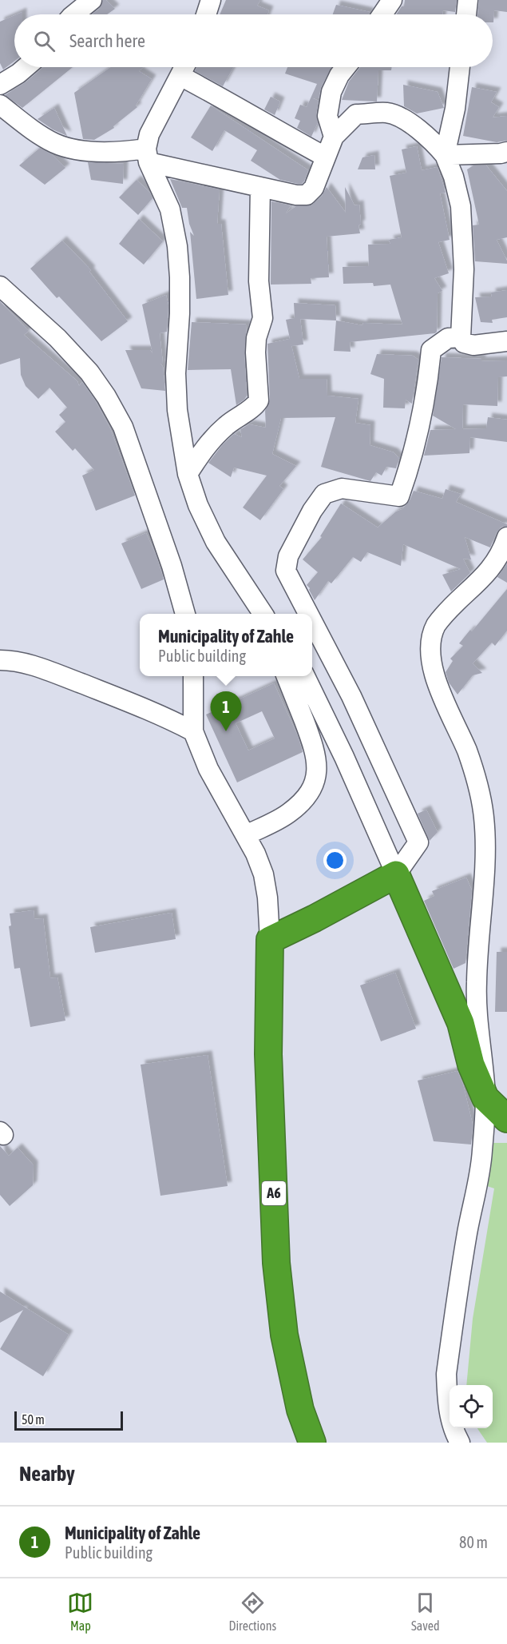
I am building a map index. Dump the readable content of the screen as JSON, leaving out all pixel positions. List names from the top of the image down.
{
  "streets": {
    "highway": ["A6"]
  },
  "scale_bar": "50 m",
  "page": {
    "search": "Search here",
    "popup": ["Municipality of Zahle", "Public building"],
    "pins": "1",
    "scale": "50 m",
    "heading": "Nearby",
    "list": [
      {
        "mark": "1",
        "name": "Municipality of Zahle",
        "note": "Public building",
        "value": "80 m"
      }
    ],
    "nav": ["Map", "Directions", "Saved"]
  }
}
